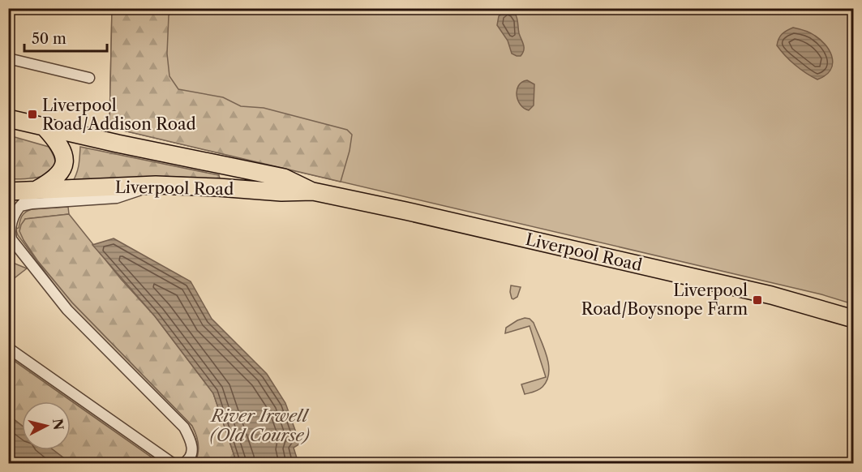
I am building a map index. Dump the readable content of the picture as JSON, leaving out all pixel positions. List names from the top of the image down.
{
  "streets": {
    "highway": ["Liverpool Road"]
  },
  "water": ["River Irwell (Old Course)"],
  "places": {
    "transit": ["Liverpool Road/Addison Road", "Liverpool Road/Boysnope Farm"]
  },
  "scale_bar": "50 m",
  "north": "right"
}
